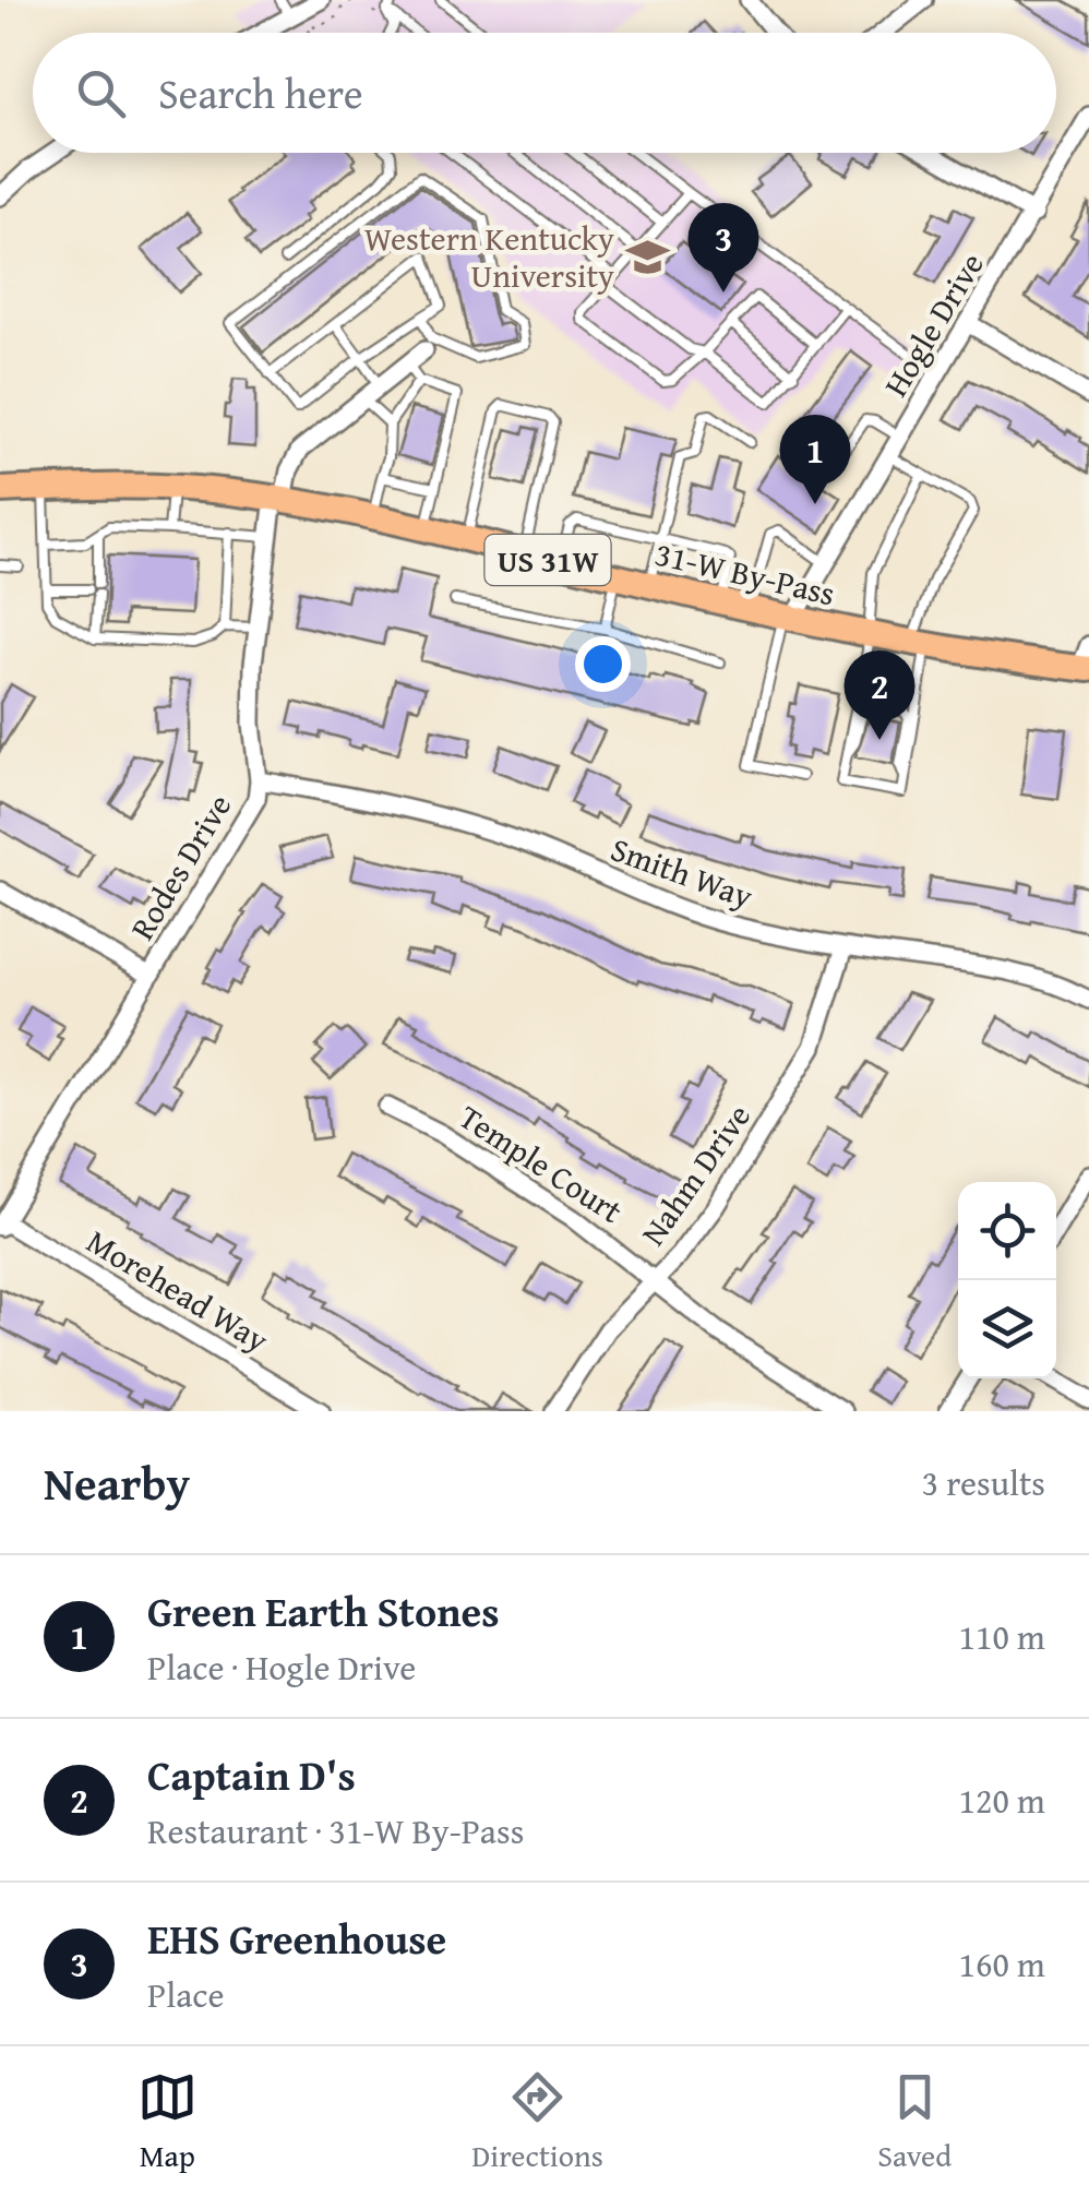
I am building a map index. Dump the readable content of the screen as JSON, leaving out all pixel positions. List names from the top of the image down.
{
  "streets": {
    "main road": ["US 31W", "31-W By-Pass"],
    "street": [
      "Hogle Drive",
      "Rodes Drive",
      "Smith Way",
      "Temple Court",
      "Nahm Drive",
      "Morehead Way"
    ]
  },
  "crossings": [
    ["Hogle Drive", "31-W By-Pass"],
    ["31-W By-Pass", "Rodes Drive"],
    ["Rodes Drive", "Smith Way"],
    ["Rodes Drive", "Morehead Way"],
    ["Smith Way", "Nahm Drive"],
    ["Temple Court", "Nahm Drive"]
  ],
  "places": {
    "school or university": ["Western Kentucky University"]
  },
  "page": {
    "search": "Search here",
    "pins": ["3", "1", "2"],
    "heading": ["Nearby", "3 results"],
    "list": [
      {
        "mark": "1",
        "name": "Green Earth Stones",
        "note": "Place · Hogle Drive",
        "value": "110 m"
      },
      {
        "mark": "2",
        "name": "Captain D's",
        "note": "Restaurant · 31-W By-Pass",
        "value": "120 m"
      },
      {
        "mark": "3",
        "name": "EHS Greenhouse",
        "note": "Place",
        "value": "160 m"
      }
    ],
    "nav": ["Map", "Directions", "Saved"]
  }
}
